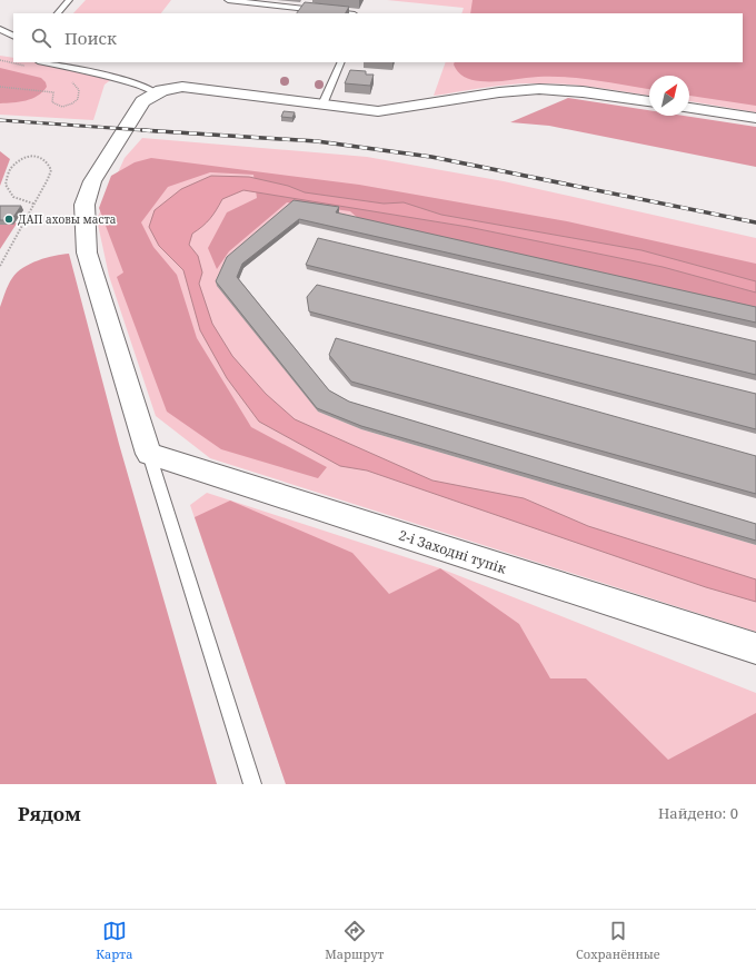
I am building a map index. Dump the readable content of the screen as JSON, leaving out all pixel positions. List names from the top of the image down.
{
  "streets": {
    "main road": ["2-і Заходні тупік"]
  },
  "places": ["ДАП аховы маста"],
  "north": "top right",
  "page": {
    "search": "Поиск",
    "heading": ["Рядом", "Найдено: 0"],
    "nav": ["Карта", "Маршрут", "Сохранённые"]
  }
}
